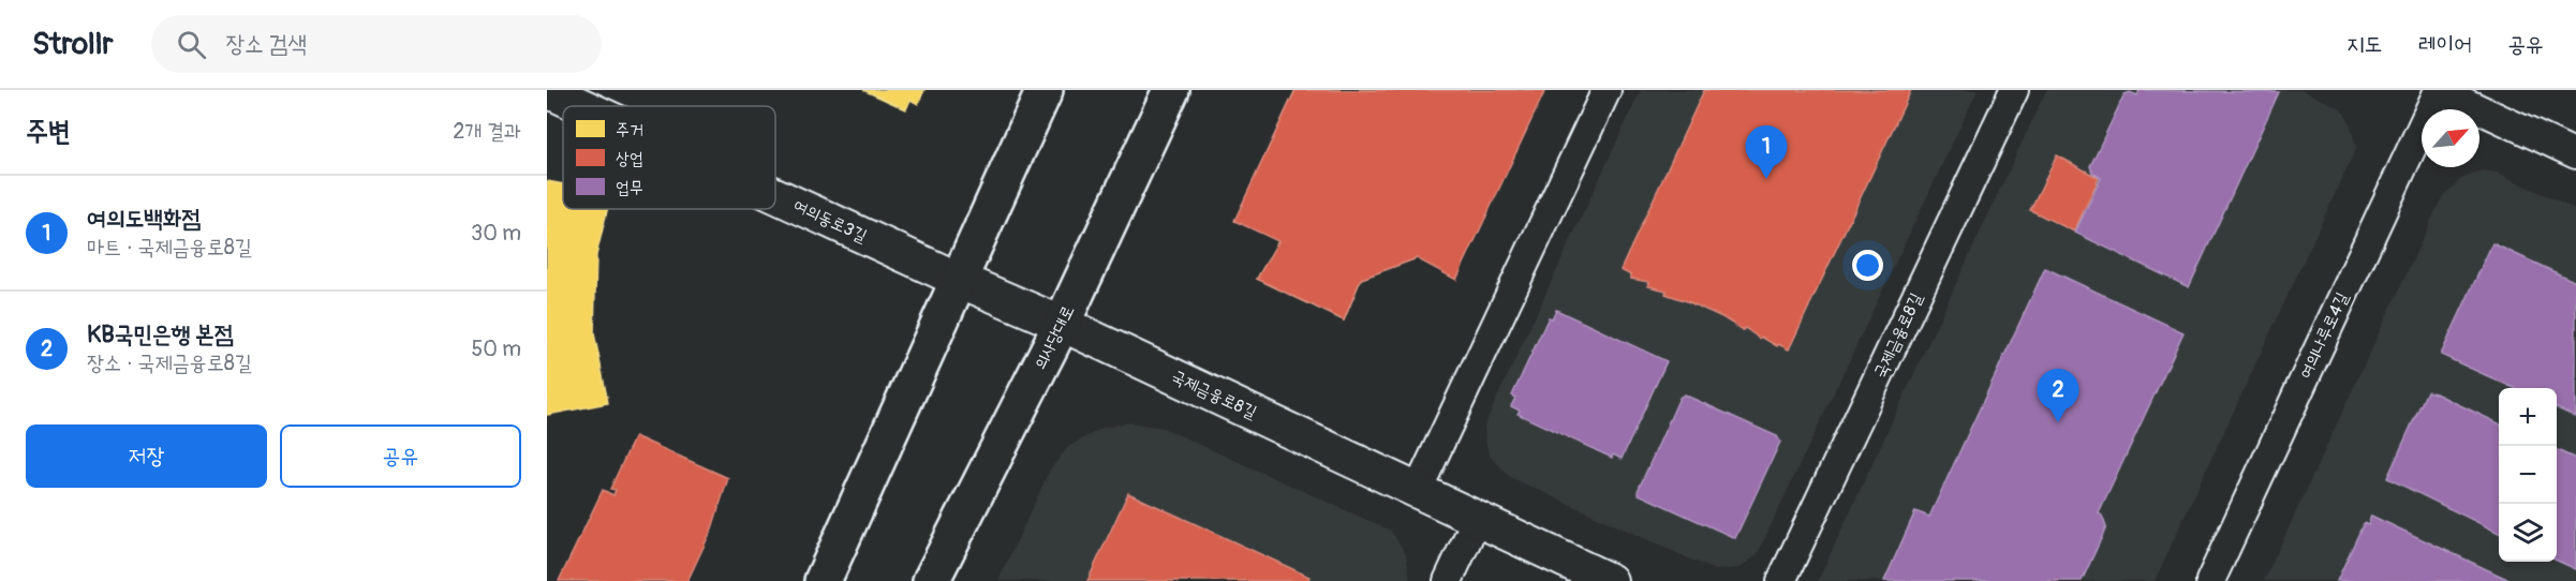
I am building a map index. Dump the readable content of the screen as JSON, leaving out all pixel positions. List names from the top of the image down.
{
  "streets": {
    "main road": ["의사당대로"],
    "street": ["여의동로3길", "국제금융로8길", "여의나루로4길"]
  },
  "crossings": [
    ["여의동로3길", "국제금융로8길"],
    ["국제금융로8길", "의사당대로"]
  ],
  "legend": ["주거", "상업", "업무"],
  "north": "top right",
  "page": {
    "header": "Strollr",
    "search": "장소 검색",
    "nav": ["지도", "레이어", "공유"],
    "heading": ["주변", "2개 결과"],
    "pins": ["1", "2"],
    "list": [
      {
        "mark": "1",
        "name": "여의도백화점",
        "note": "마트 · 국제금융로8길",
        "value": "30 m"
      },
      {
        "mark": "2",
        "name": "KB국민은행 본점",
        "note": "장소 · 국제금융로8길",
        "value": "50 m"
      }
    ],
    "map_buttons": ["+", "−"],
    "buttons": ["저장", "공유"]
  }
}
